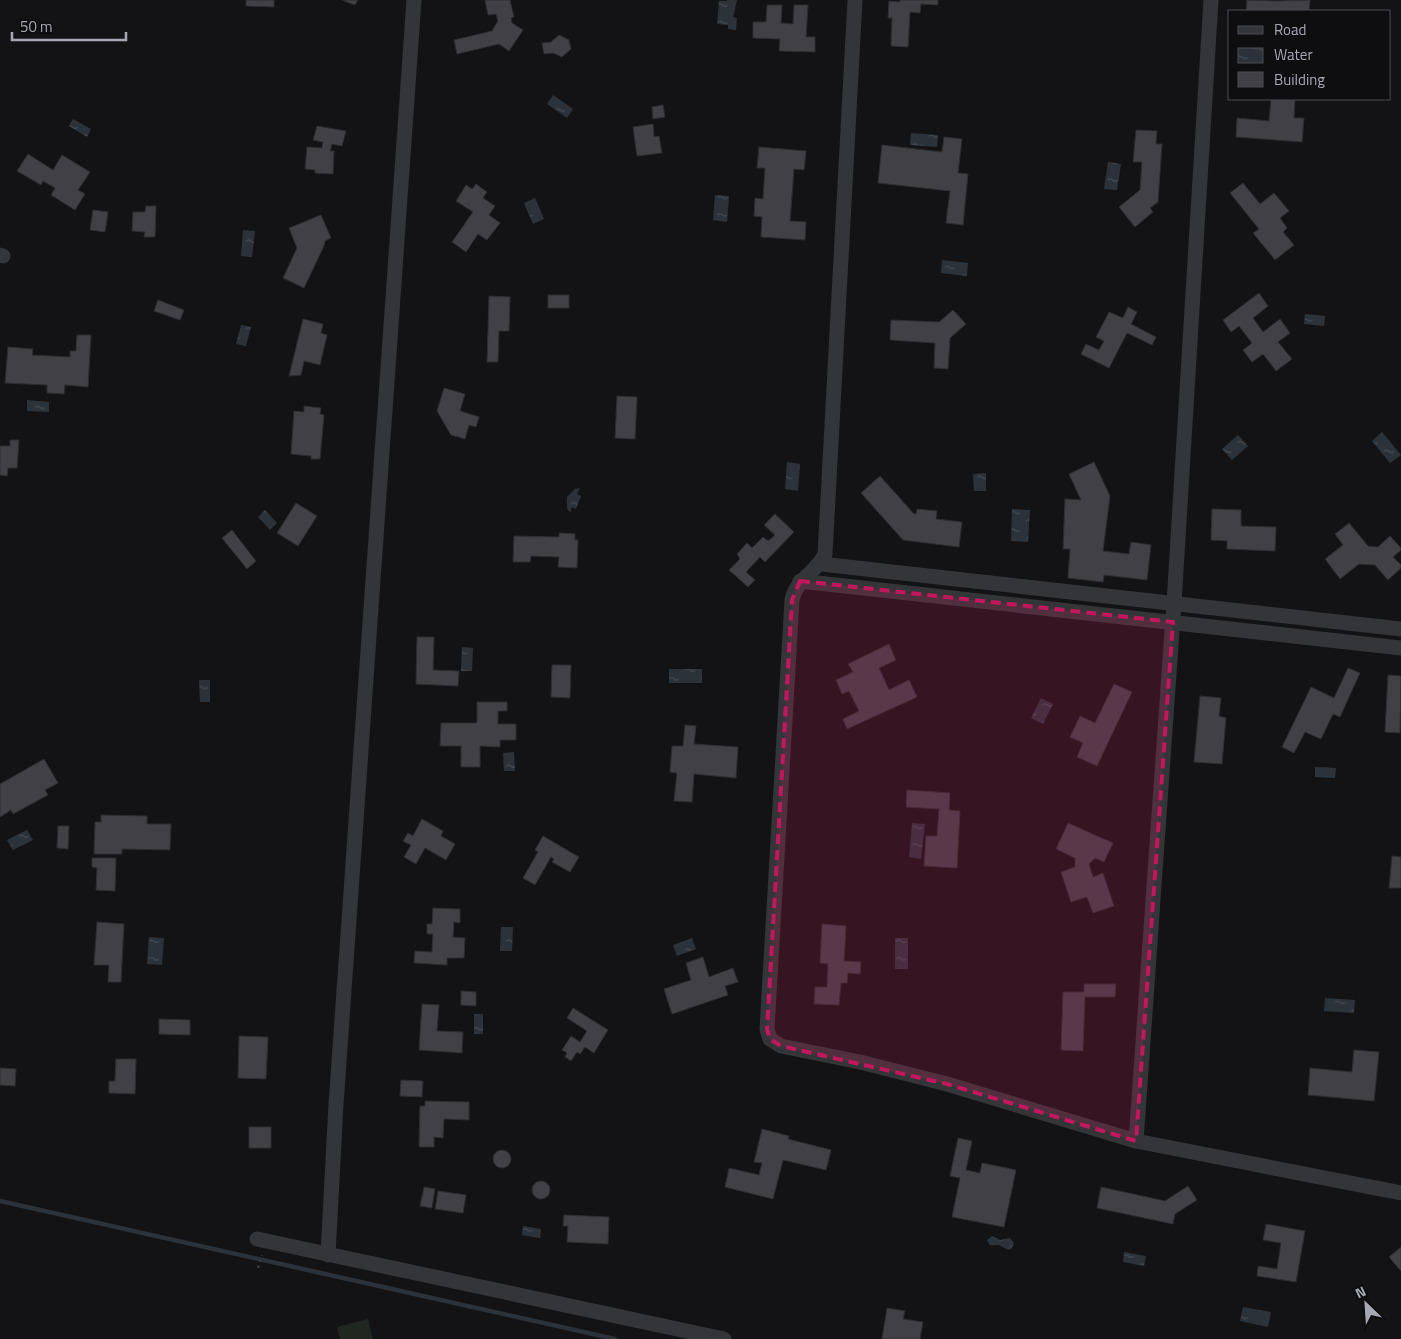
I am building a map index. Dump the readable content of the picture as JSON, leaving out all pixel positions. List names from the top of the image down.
{
  "legend": ["Road", "Water", "Building"],
  "scale_bar": "50 m",
  "north": "top left"
}
